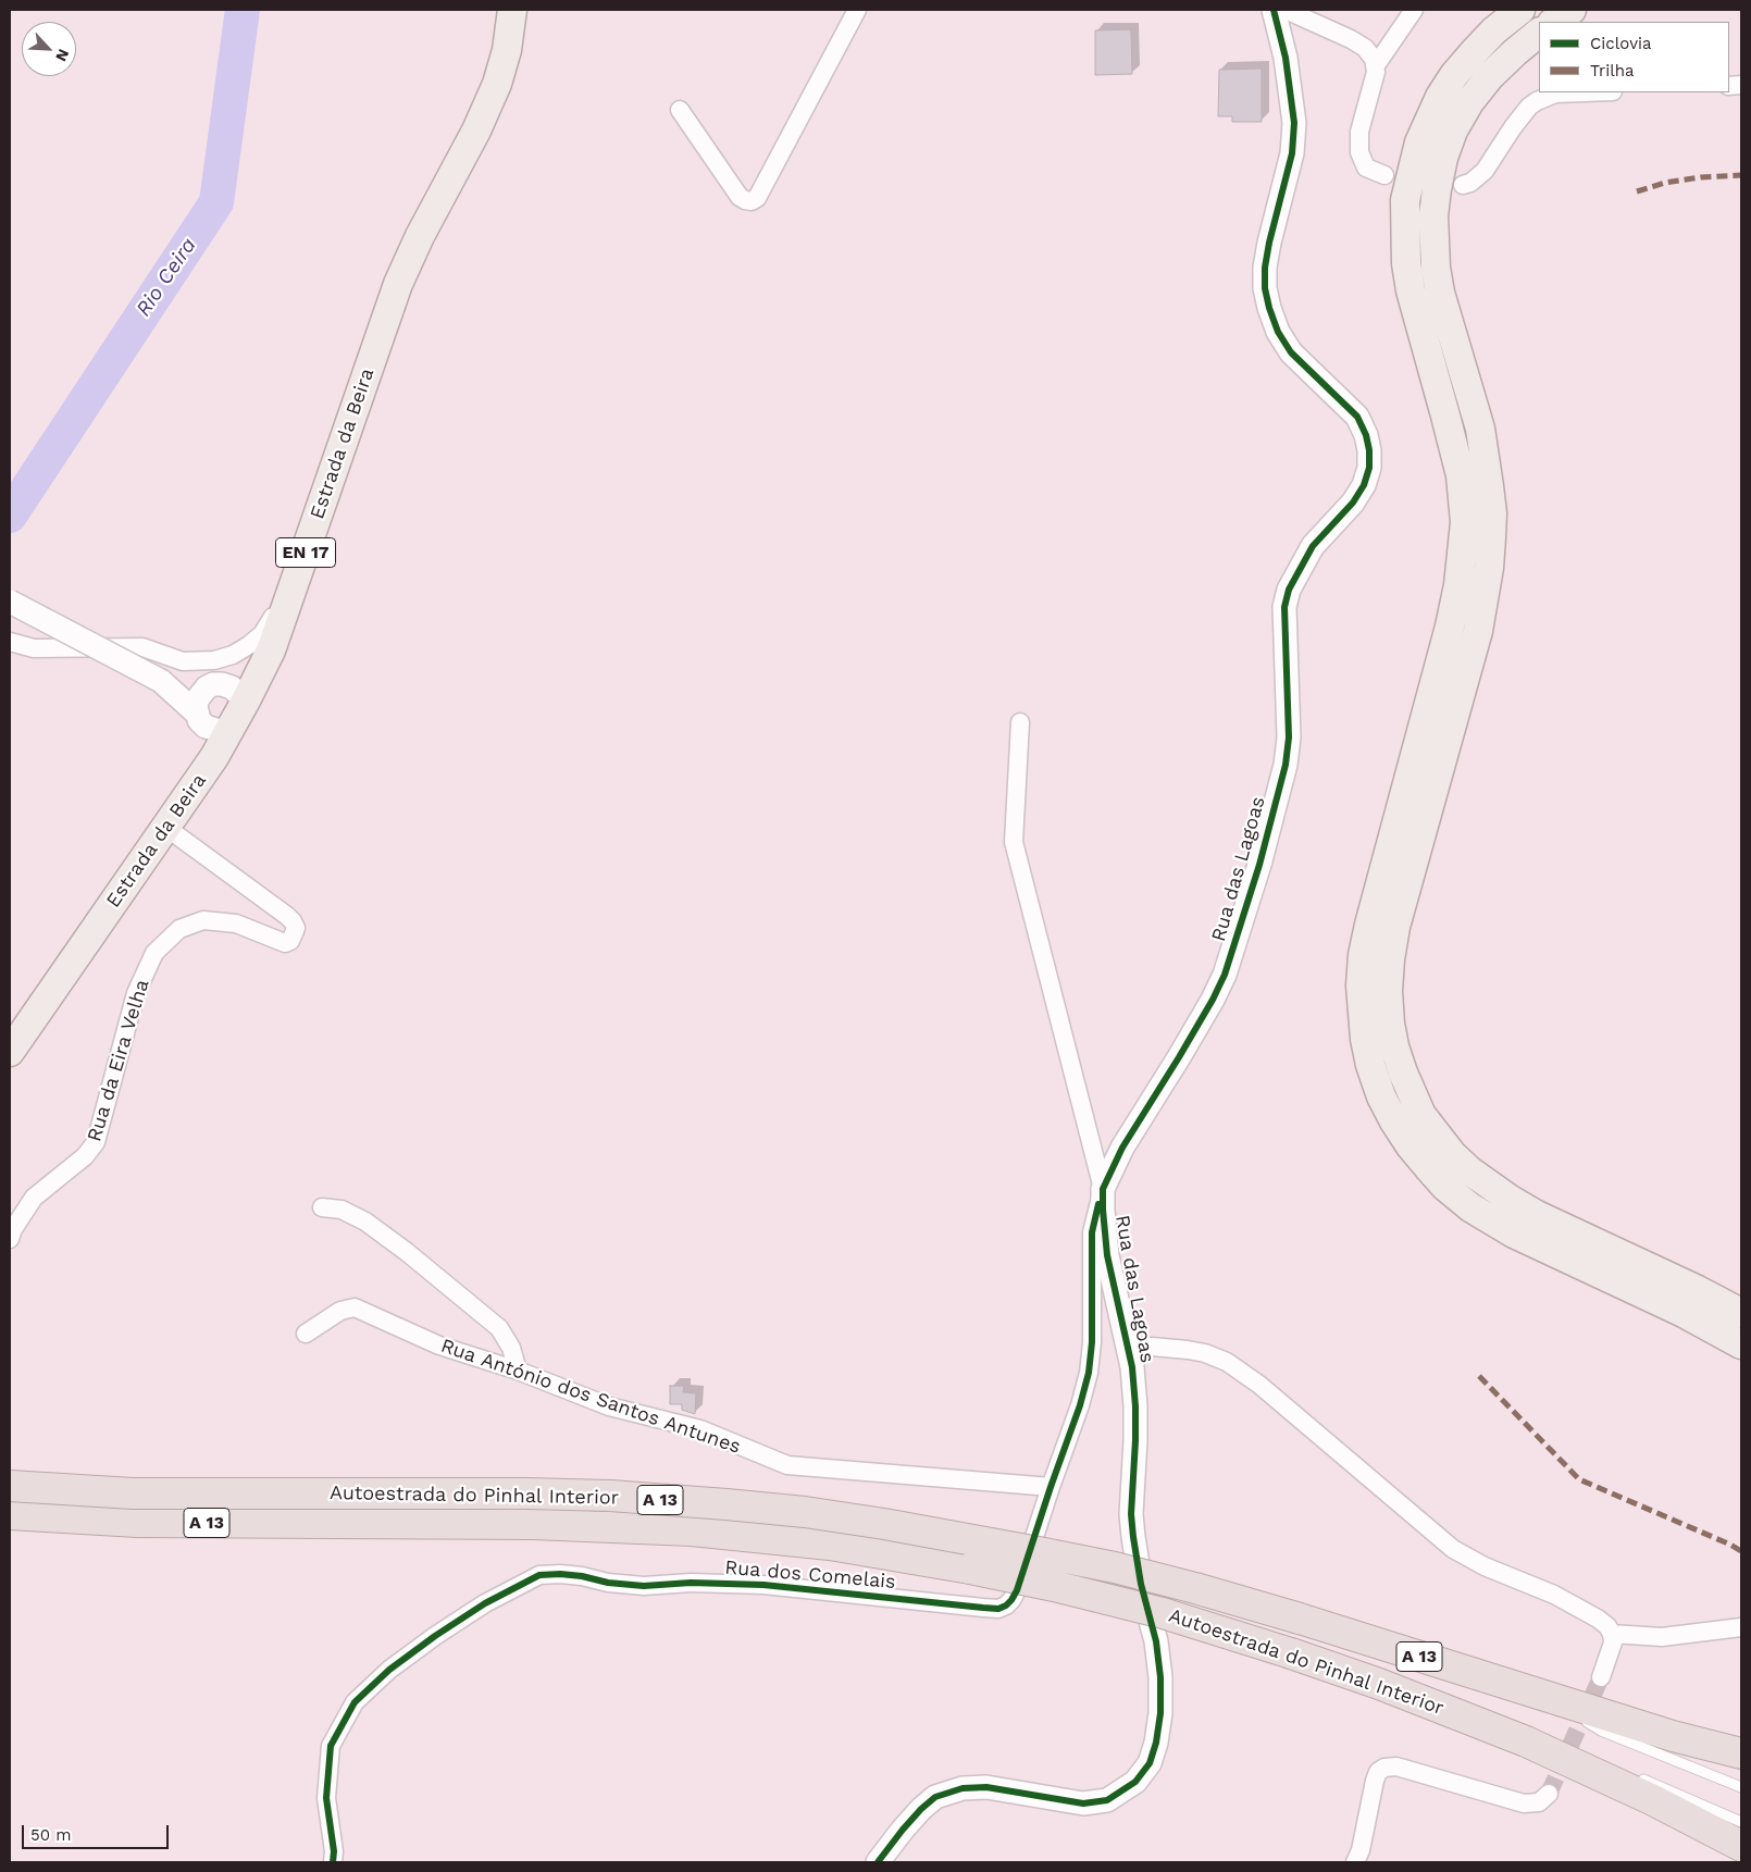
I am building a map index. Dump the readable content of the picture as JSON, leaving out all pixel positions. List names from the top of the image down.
{
  "streets": {
    "highway": ["Autoestrada do Pinhal Interior", "A 13"],
    "main road": ["Estrada da Beira", "EN 17"],
    "street": [
      "Rua das Lagoas",
      "Rua da Eira Velha",
      "Rua António dos Santos Antunes",
      "Rua dos Comelais"
    ]
  },
  "crossings": [
    ["Estrada da Beira", "Rua da Eira Velha"],
    ["Rua das Lagoas", "Rua dos Comelais"],
    ["Rua António dos Santos Antunes", "Rua dos Comelais"],
    ["Autoestrada do Pinhal Interior", "A 13"]
  ],
  "water": ["Rio Ceira"],
  "legend": ["Ciclovia", "Trilha"],
  "scale_bar": "50 m",
  "north": "bottom right"
}
